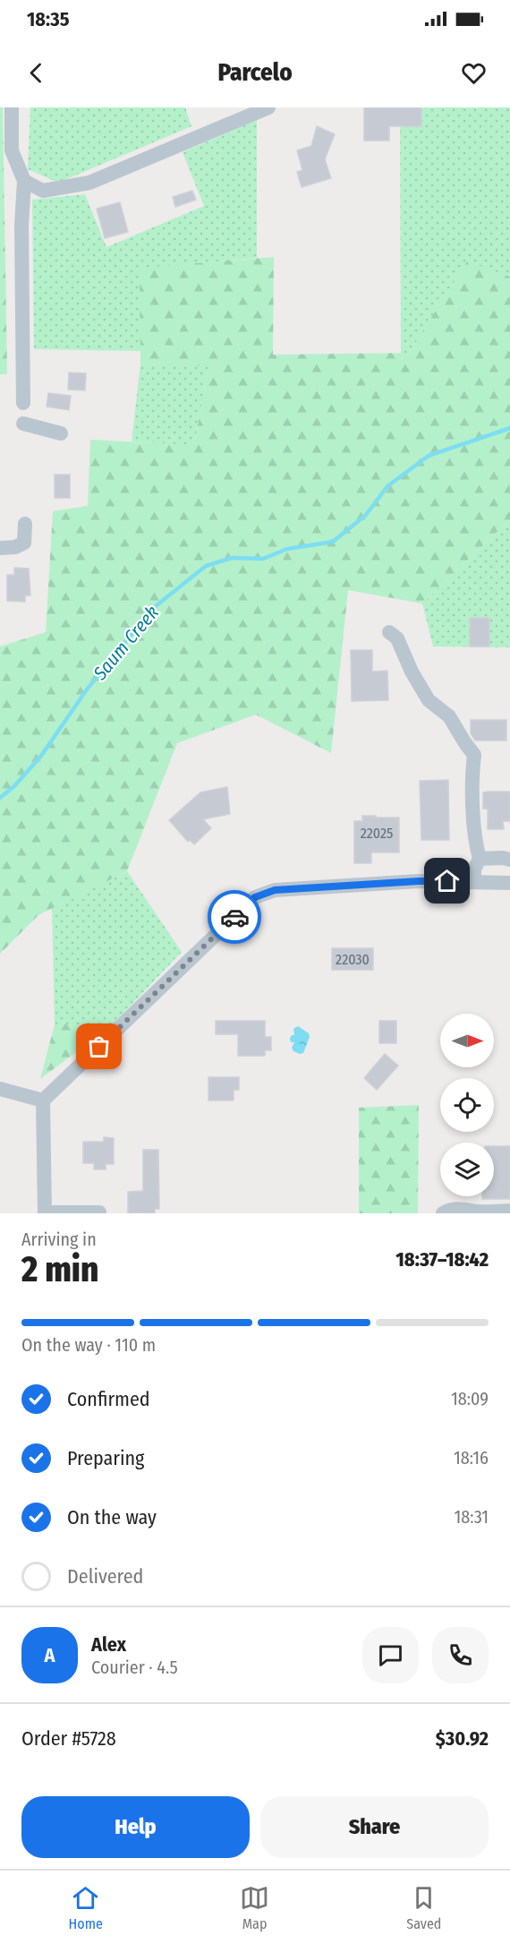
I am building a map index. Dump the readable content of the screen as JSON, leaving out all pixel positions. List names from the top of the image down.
{
  "water": ["Saum Creek"],
  "house_numbers": ["22025", "22030"],
  "north": "right",
  "page": {
    "status": "18:35",
    "header": "Parcelo",
    "heading": ["2 min", "Arriving in", "18:37–18:42"],
    "panel": [
      "Alex",
      "Courier · 4.5",
      "Order #5728",
      "$30.92"
    ],
    "bar": "On the way · 110 m",
    "list": [
      ["Confirmed", "18:09"],
      ["Preparing", "18:16"],
      ["On the way", "18:31"],
      "Delivered"
    ],
    "round": "A",
    "buttons": ["Help", "Share"],
    "tabs": ["Home", "Map", "Saved"]
  }
}
